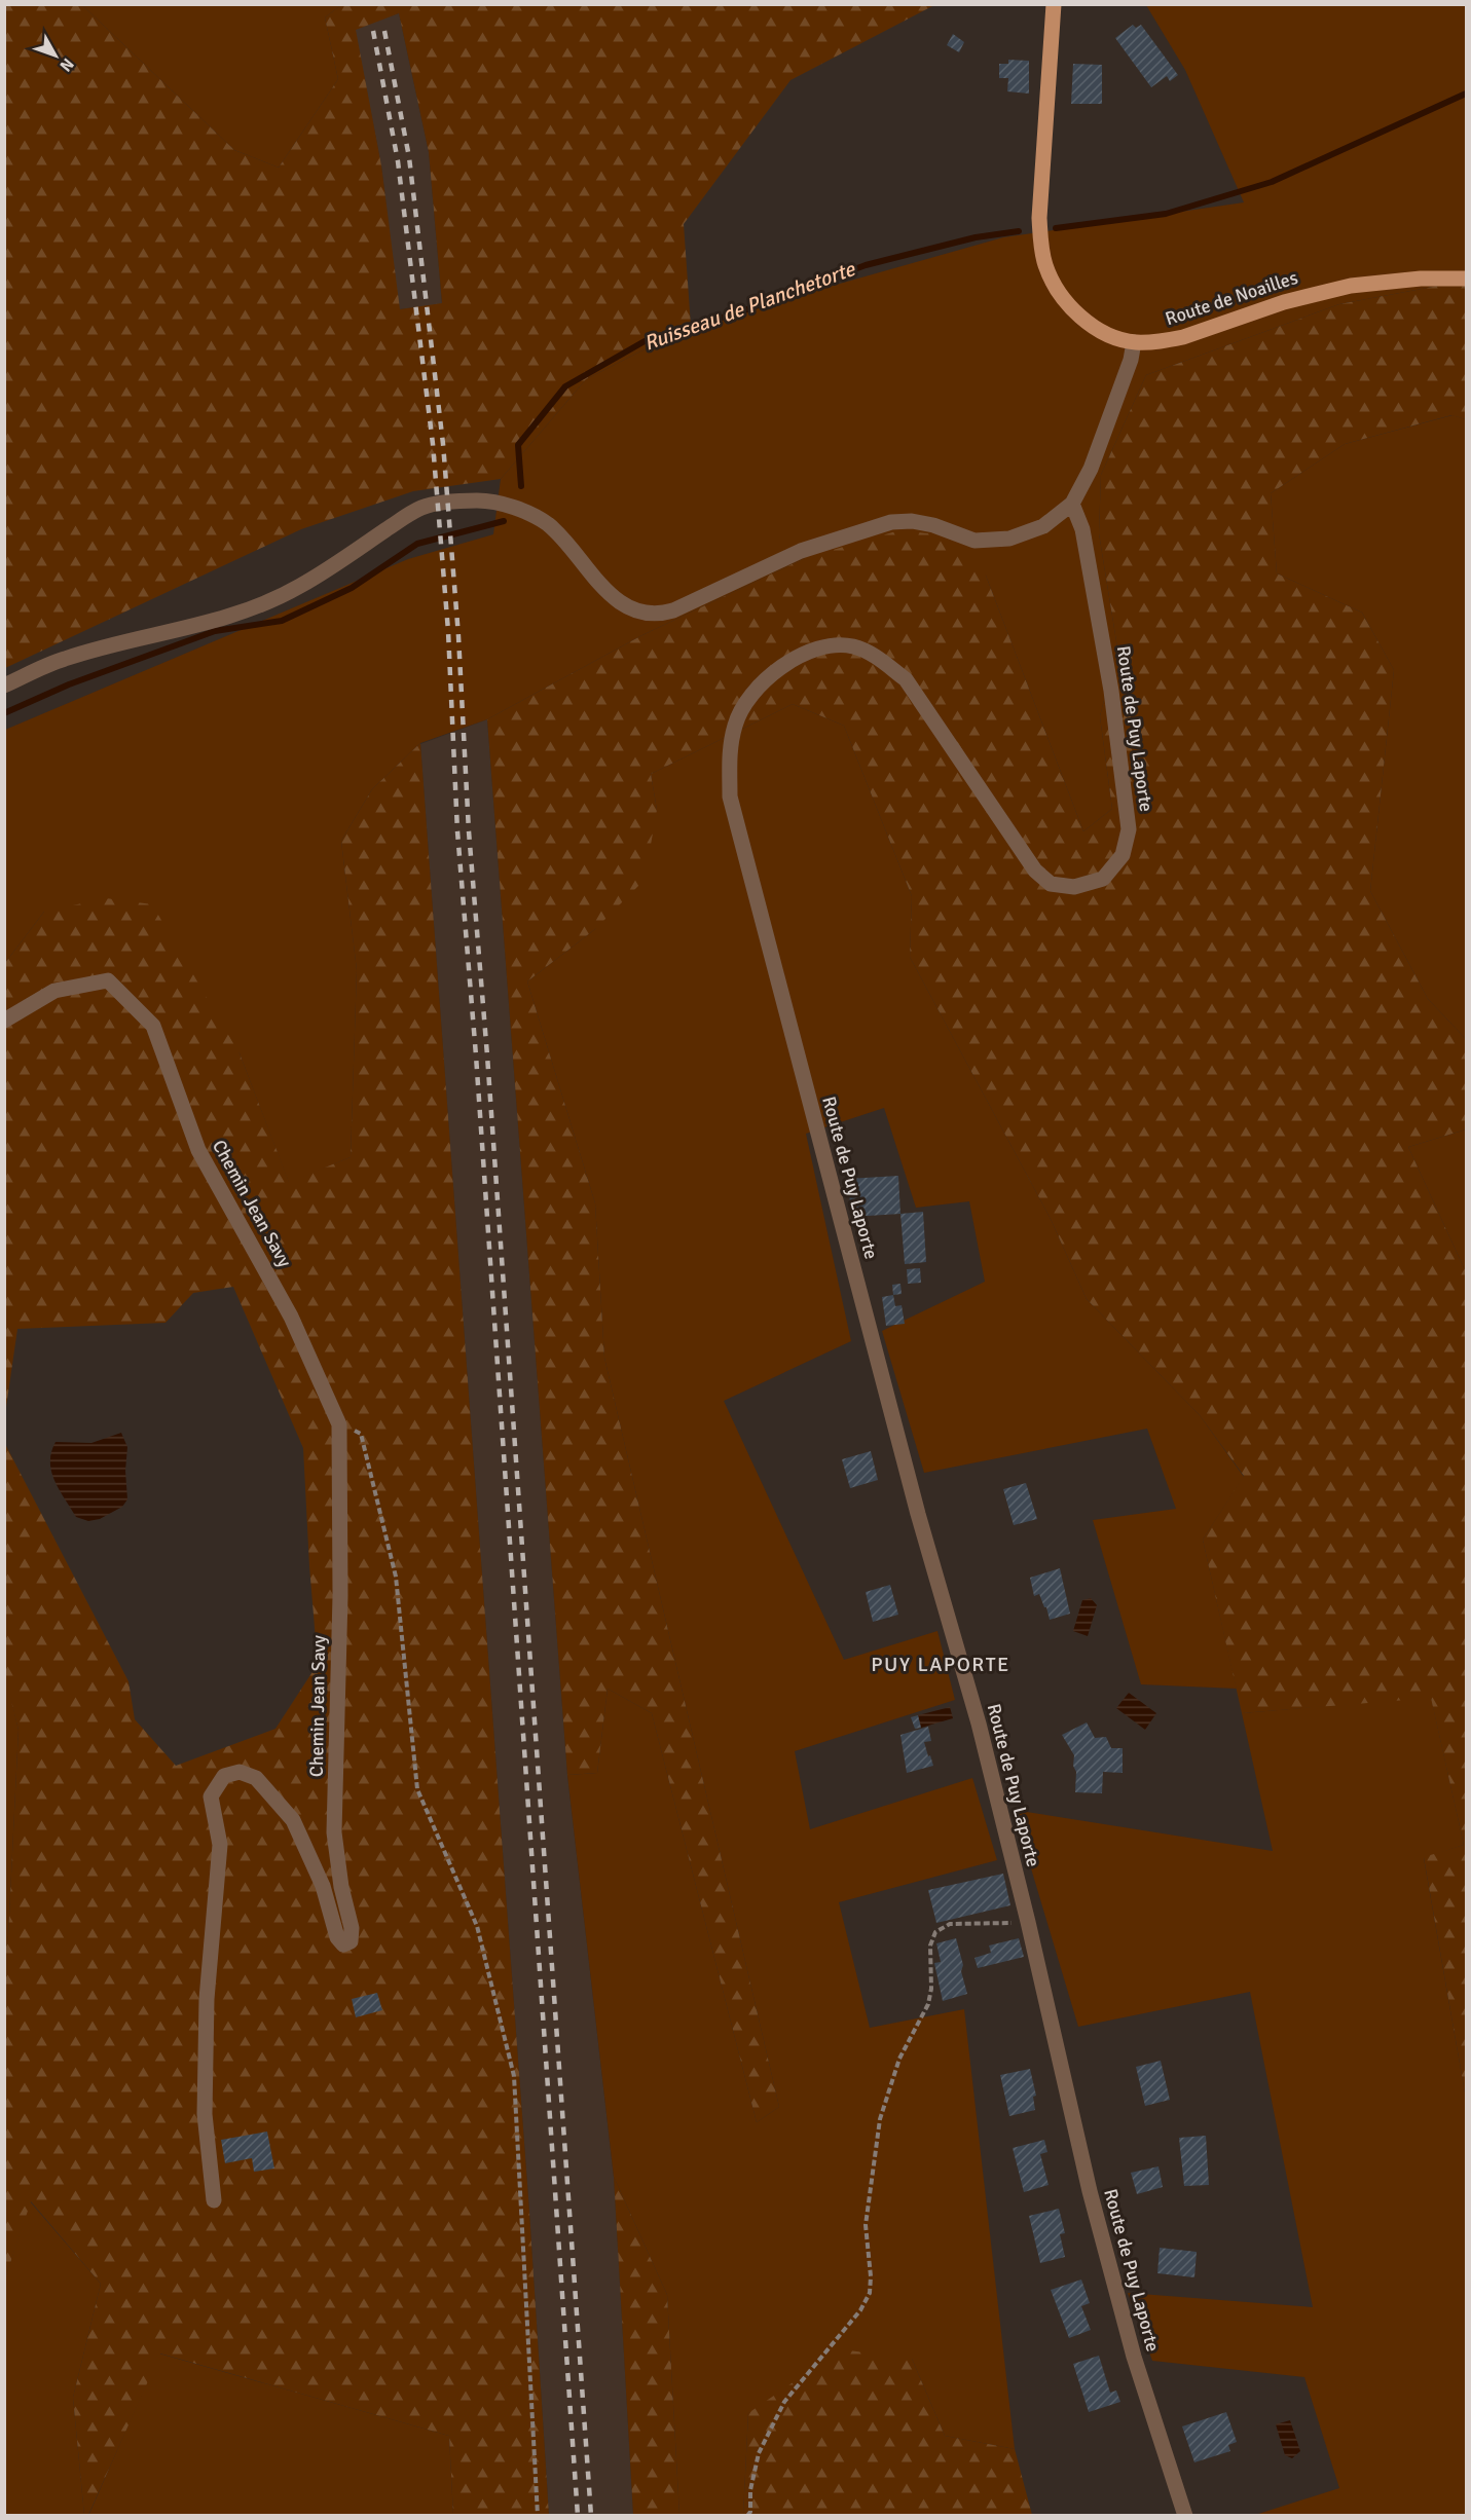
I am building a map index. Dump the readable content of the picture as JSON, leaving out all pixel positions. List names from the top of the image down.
{
  "streets": {
    "main road": ["Route de Noailles"],
    "street": ["Route de Puy Laporte", "Chemin Jean Savy"]
  },
  "districts": ["PUY LAPORTE"],
  "water": ["Ruisseau de Planchetorte"],
  "north": "bottom right"
}
